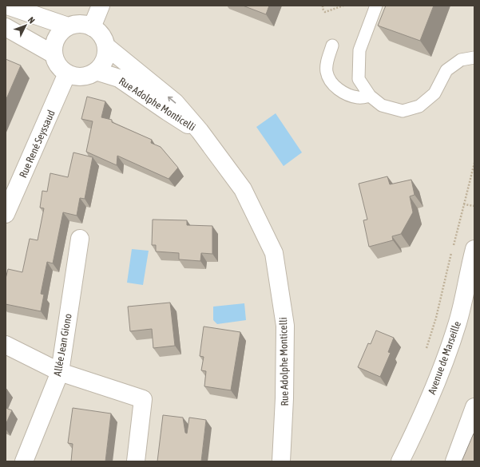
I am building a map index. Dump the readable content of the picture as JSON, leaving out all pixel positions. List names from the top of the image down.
{
  "streets": {
    "street": [
      "Rue Adolphe Monticelli",
      "Rue René Seyssaud",
      "Allée Jean Giono",
      "Avenue de Marseille"
    ]
  },
  "crossings": [
    ["Rue Adolphe Monticelli", "Rue René Seyssaud"]
  ],
  "north": "top right"
}
